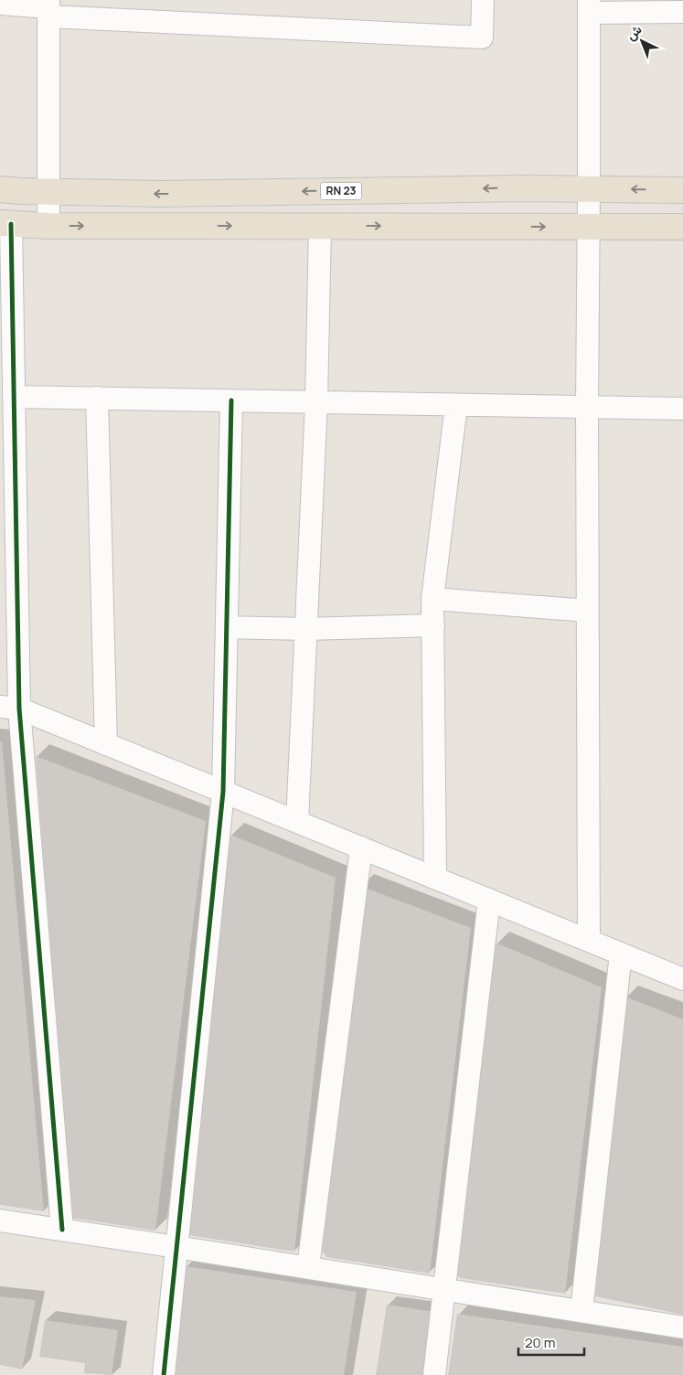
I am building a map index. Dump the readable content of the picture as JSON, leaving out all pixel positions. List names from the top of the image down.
{
  "streets": {
    "main road": ["RN 23"]
  },
  "scale_bar": "20 m",
  "north": "top left"
}
